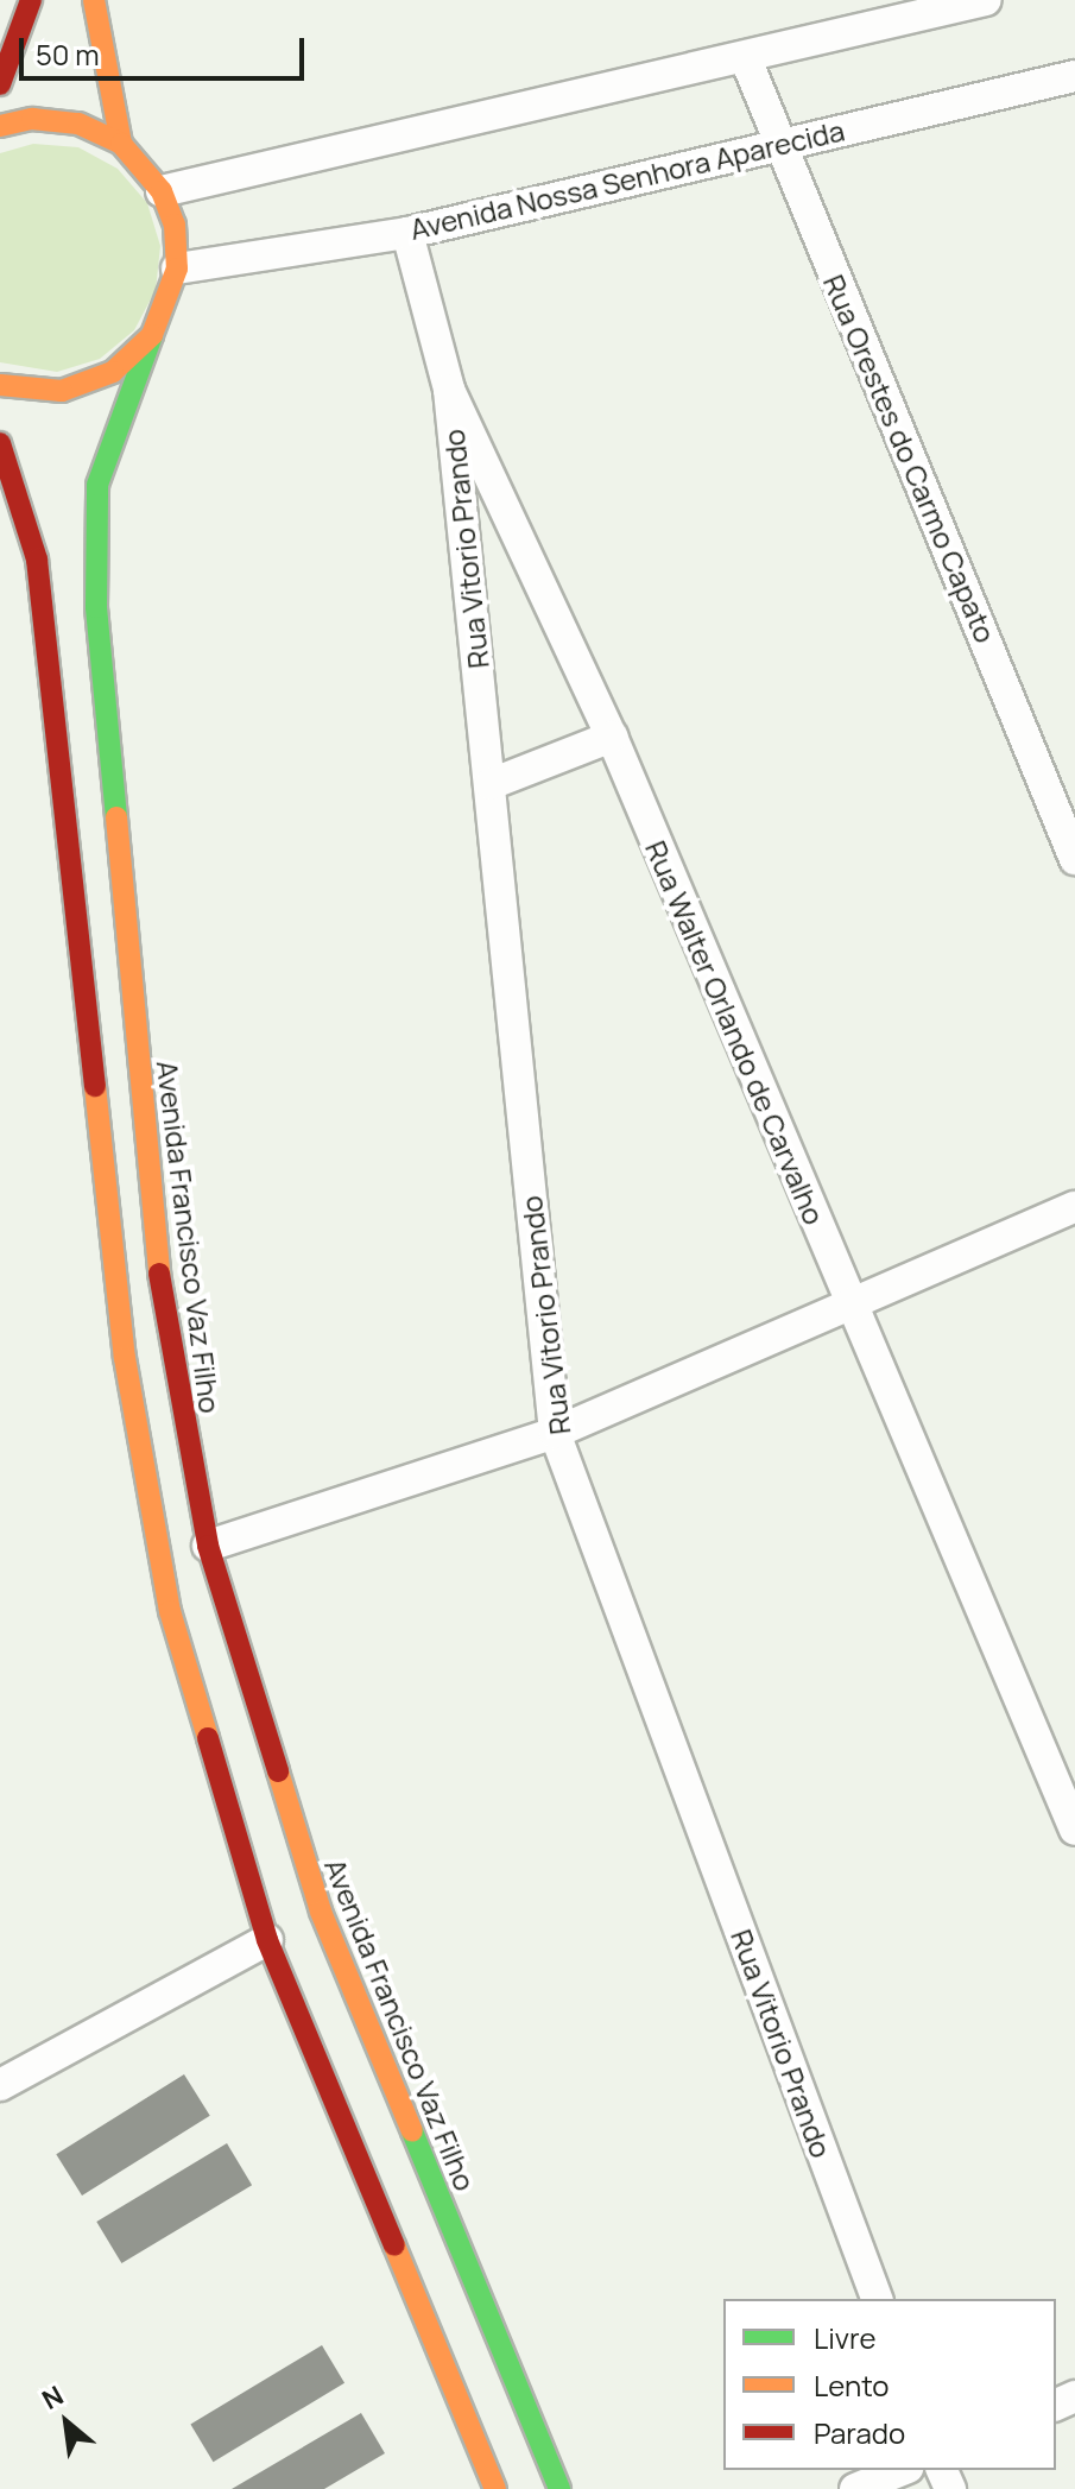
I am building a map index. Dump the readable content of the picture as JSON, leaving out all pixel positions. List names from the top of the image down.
{
  "streets": {
    "main road": ["Avenida Francisco Vaz Filho"],
    "street": [
      "Avenida Nossa Senhora Aparecida",
      "Rua Orestes do Carmo Capato",
      "Rua Vitorio Prando",
      "Rua Walter Orlando de Carvalho"
    ]
  },
  "crossings": [
    ["Avenida Nossa Senhora Aparecida", "Rua Orestes do Carmo Capato"],
    ["Avenida Nossa Senhora Aparecida", "Rua Walter Orlando de Carvalho"],
    ["Avenida Nossa Senhora Aparecida", "Avenida Francisco Vaz Filho"],
    ["Rua Vitorio Prando", "Rua Walter Orlando de Carvalho"]
  ],
  "legend": ["Livre", "Lento", "Parado"],
  "scale_bar": "50 m",
  "north": "top left"
}
